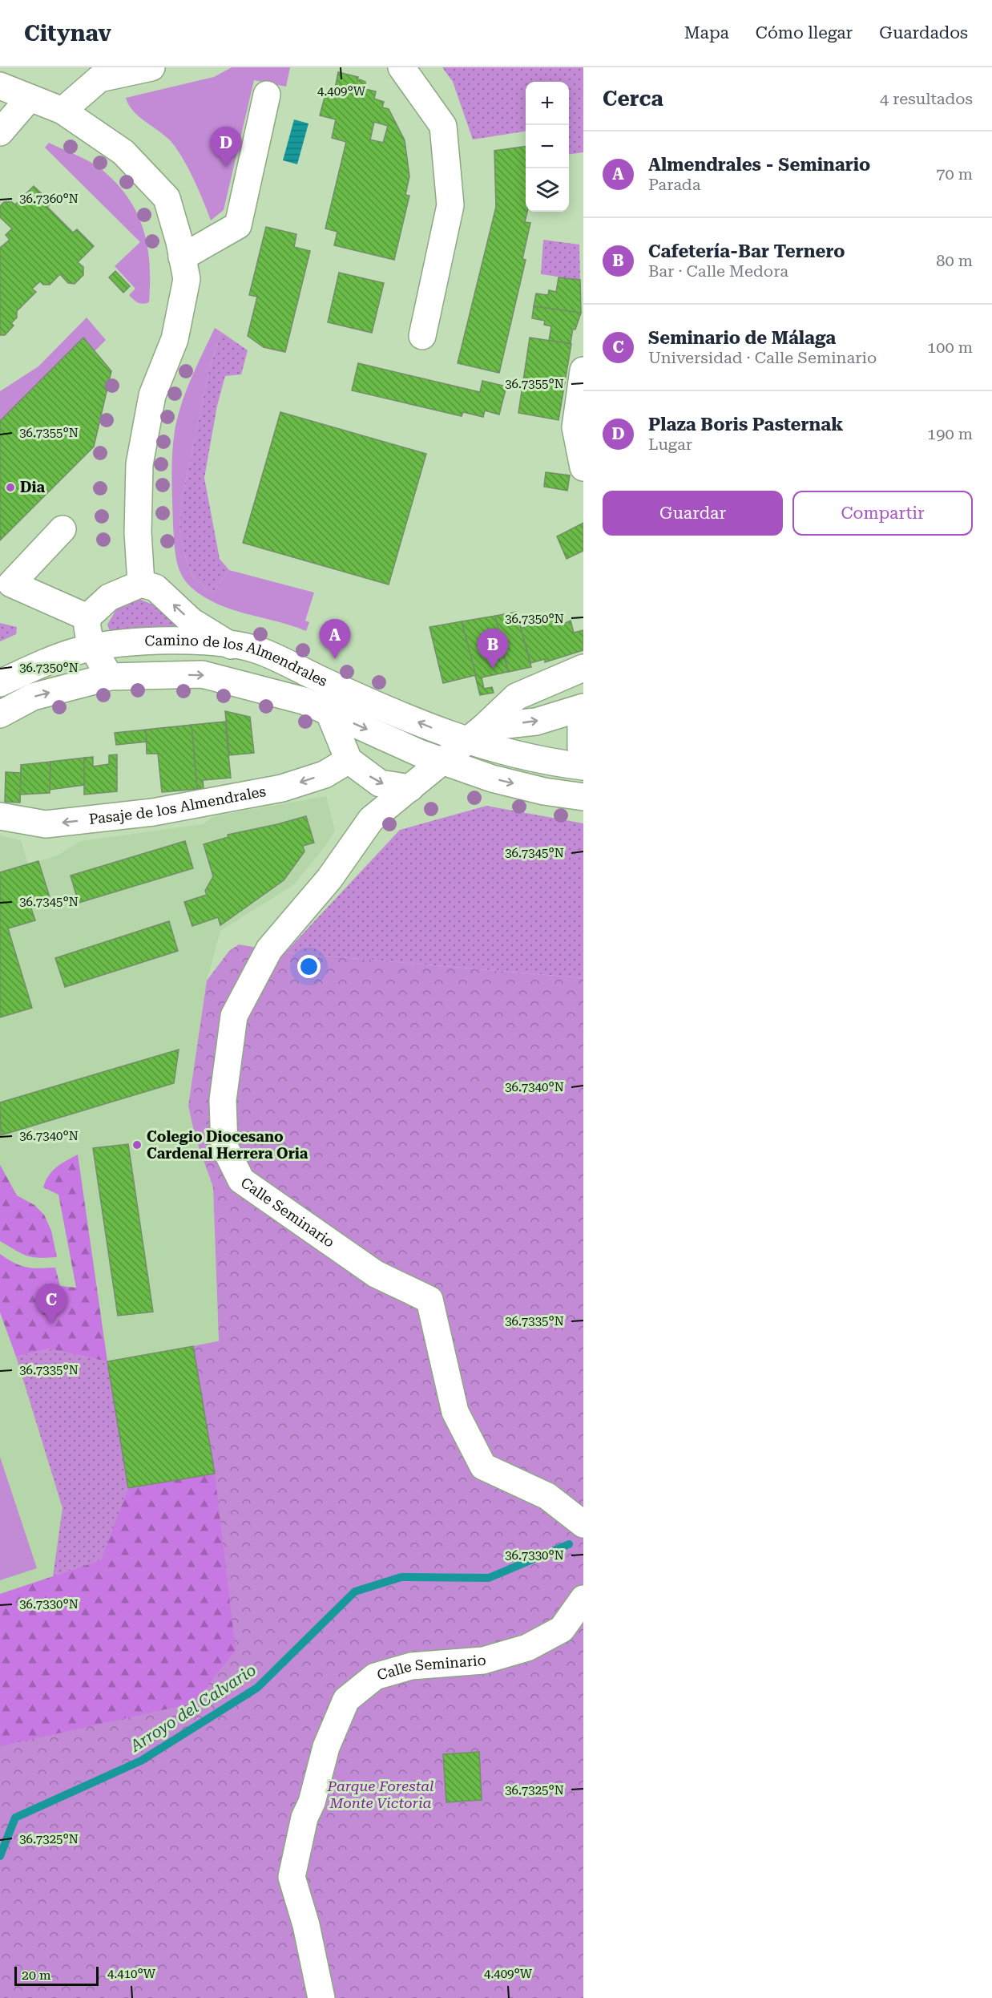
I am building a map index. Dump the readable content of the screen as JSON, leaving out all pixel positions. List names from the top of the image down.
{
  "streets": {
    "street": ["Camino de los Almendrales", "Pasaje de los Almendrales", "Calle Seminario"]
  },
  "crossings": [
    ["Camino de los Almendrales", "Pasaje de los Almendrales"]
  ],
  "one_way": ["Pasaje de los Almendrales"],
  "water": ["Arroyo del Calvario"],
  "parks": ["Parque Forestal Monte Victoria"],
  "places": ["Dia", "Colegio Diocesano Cardenal Herrera Oria"],
  "scale_bar": "20 m",
  "page": {
    "header": "Citynav",
    "nav": ["Mapa", "Cómo llegar", "Guardados"],
    "heading": ["Cerca", "4 resultados"],
    "map_buttons": ["+", "−"],
    "pins": [
      "D",
      "A",
      "B",
      "C"
    ],
    "list": [
      {
        "mark": "A",
        "name": "Almendrales - Seminario",
        "note": "Parada",
        "value": "70 m"
      },
      {
        "mark": "B",
        "name": "Cafetería-Bar Ternero",
        "note": "Bar · Calle Medora",
        "value": "80 m"
      },
      {
        "mark": "C",
        "name": "Seminario de Málaga",
        "note": "Universidad · Calle Seminario",
        "value": "100 m"
      },
      {
        "mark": "D",
        "name": "Plaza Boris Pasternak",
        "note": "Lugar",
        "value": "190 m"
      }
    ],
    "buttons": ["Guardar", "Compartir"],
    "scale": "20 m"
  },
  "coordinates": [
    "4.409°W",
    "36.7360°N",
    "36.7355°N",
    "36.7350°N",
    "36.7345°N",
    "36.7340°N",
    "36.7335°N",
    "36.7330°N",
    "36.7325°N",
    "4.410°W"
  ]
}
